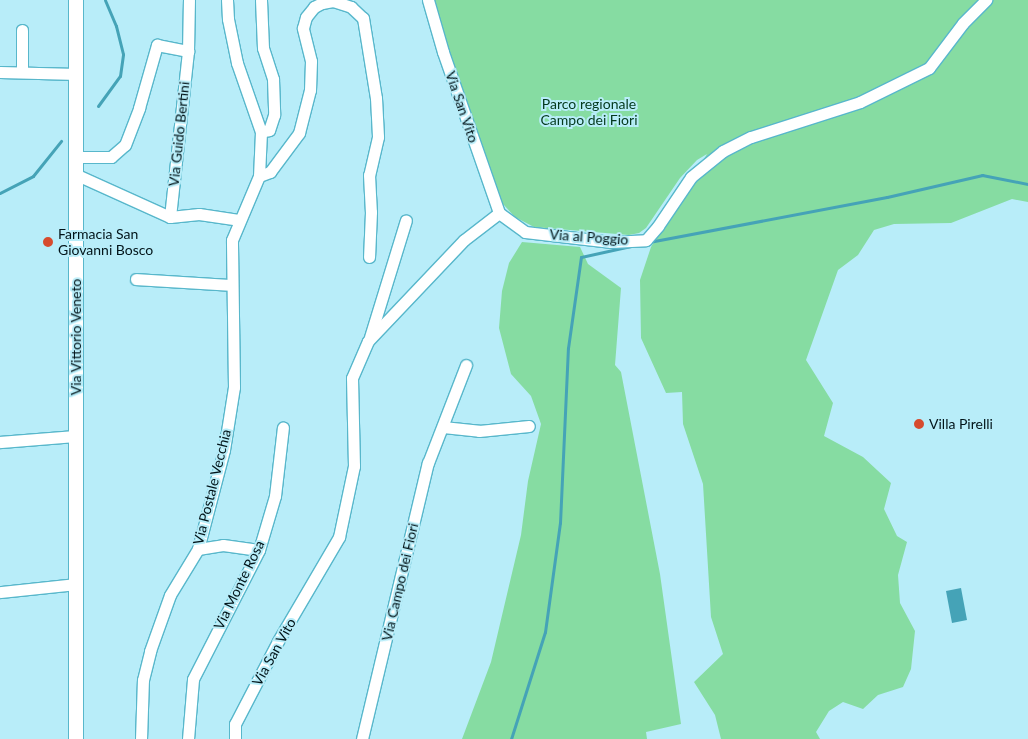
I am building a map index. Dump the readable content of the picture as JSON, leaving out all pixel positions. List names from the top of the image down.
{
  "streets": {
    "main road": ["Via Vittorio Veneto"],
    "street": [
      "Via San Vito",
      "Via Guido Bertini",
      "Via al Poggio",
      "Via Postale Vecchia",
      "Via Campo dei Fiori",
      "Via Monte Rosa"
    ]
  },
  "crossings": [
    ["Via San Vito", "Via al Poggio"]
  ],
  "parks": ["Parco regionale Campo dei Fiori"],
  "places": ["Farmacia San Giovanni Bosco", "Villa Pirelli"]
}
